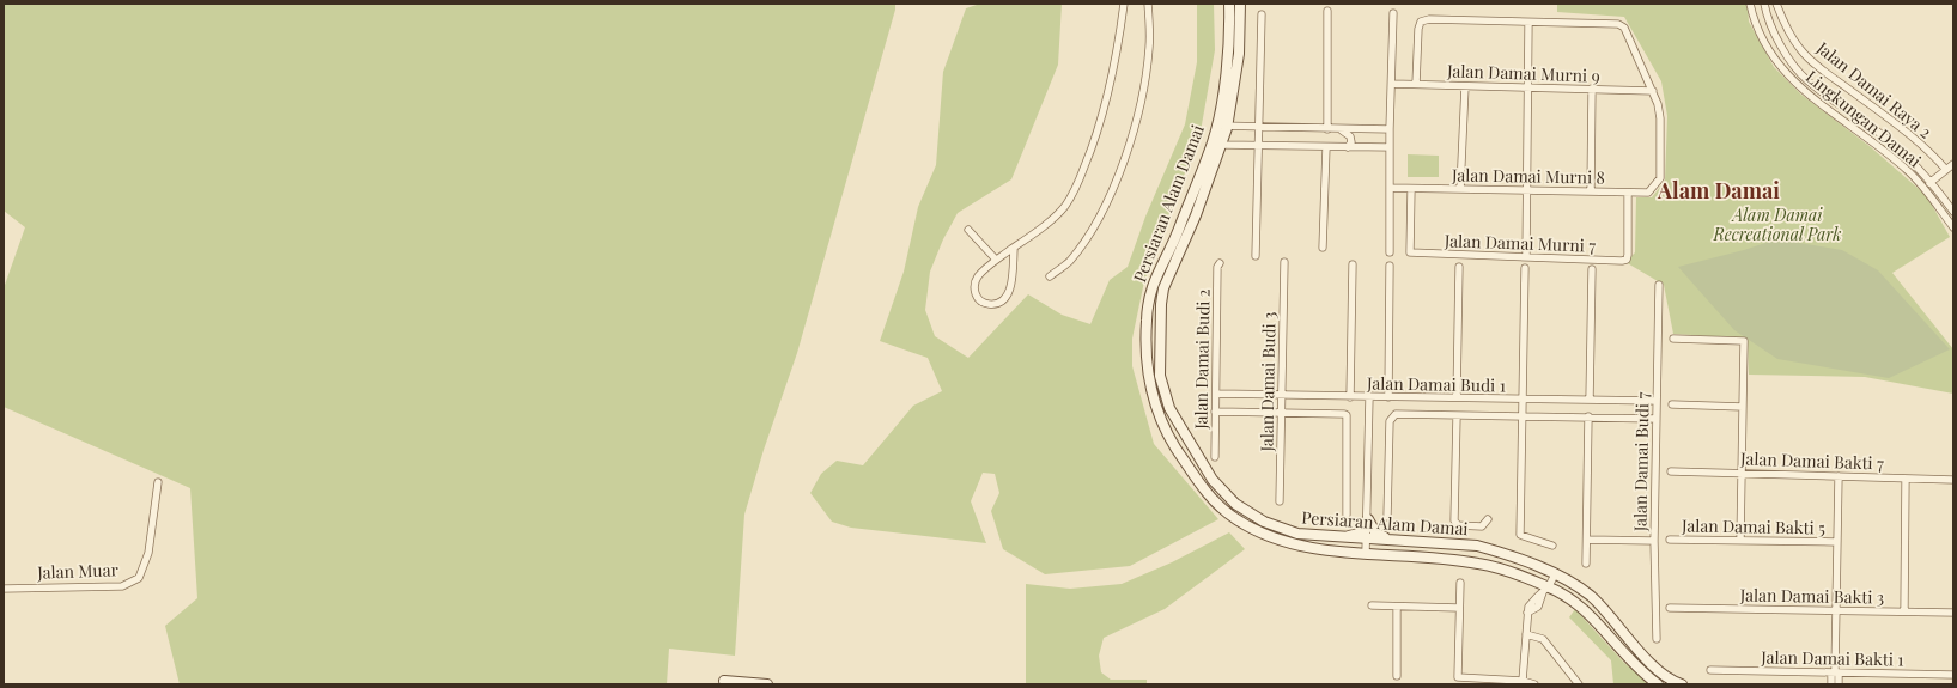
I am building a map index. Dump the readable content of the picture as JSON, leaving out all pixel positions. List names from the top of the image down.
{
  "streets": {
    "street": [
      "Jalan Damai Murni 9",
      "Jalan Damai Raya 2",
      "Lingkungan Damai",
      "Jalan Damai Murni 8",
      "Persiaran Alam Damai",
      "Jalan Damai Murni 7",
      "Jalan Damai Budi 2",
      "Jalan Damai Budi 3",
      "Jalan Damai Budi 1",
      "Jalan Damai Bakti 7",
      "Jalan Damai Budi 7",
      "Jalan Damai Bakti 5",
      "Jalan Muar",
      "Jalan Damai Bakti 3",
      "Jalan Damai Bakti 1"
    ]
  },
  "crossings": [
    ["Jalan Damai Murni 9", "Jalan Damai Murni 8"],
    ["Jalan Damai Murni 8", "Jalan Damai Murni 7"],
    ["Jalan Damai Budi 2", "Jalan Damai Budi 1"],
    ["Jalan Damai Budi 3", "Jalan Damai Budi 1"],
    ["Jalan Damai Budi 1", "Jalan Damai Budi 7"]
  ],
  "districts": ["Alam Damai"],
  "parks": ["Alam Damai Recreational Park"]
}
